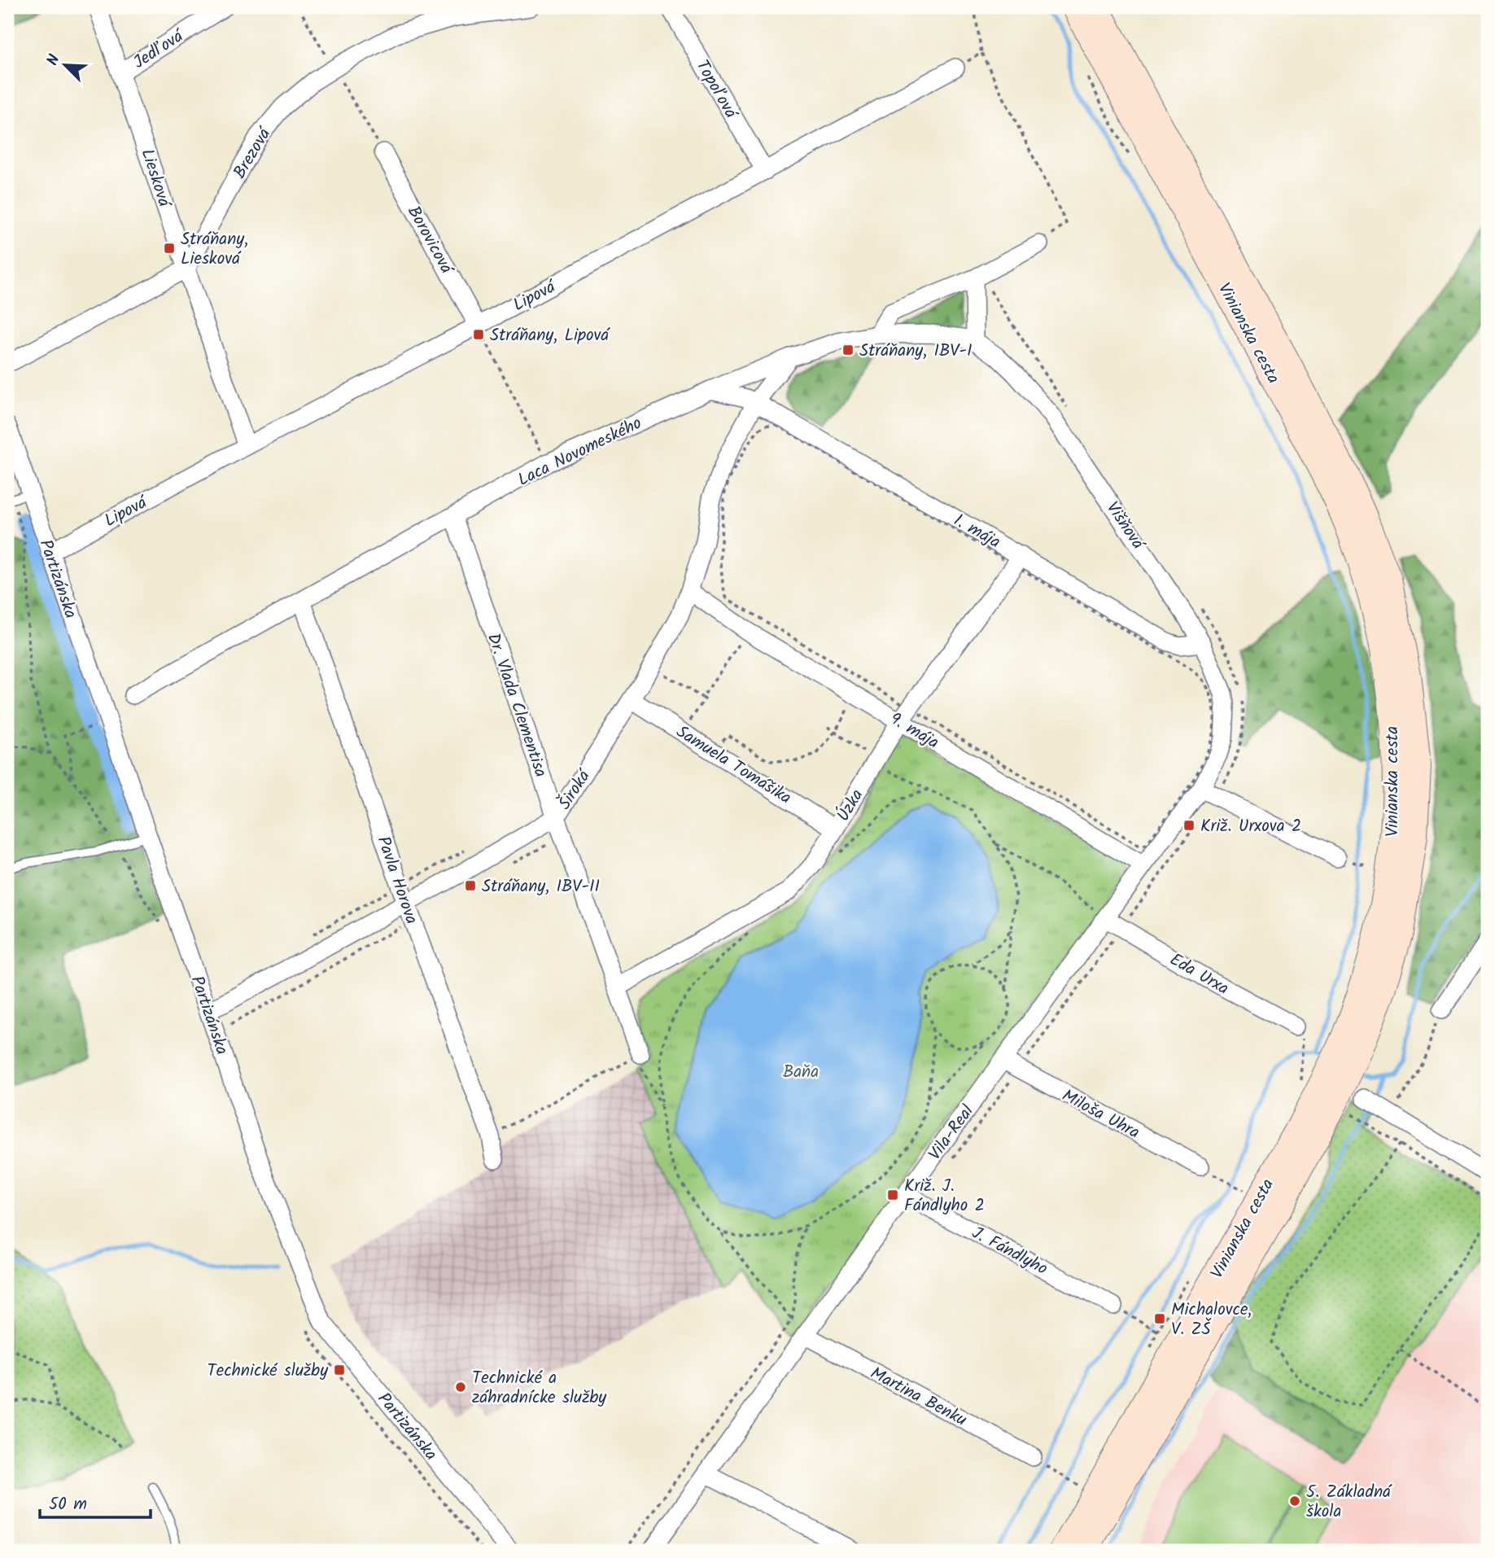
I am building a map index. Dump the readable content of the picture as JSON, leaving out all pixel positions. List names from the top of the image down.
{
  "streets": {
    "main road": ["Vinianska cesta"],
    "street": [
      "Jedľová",
      "Topoľová",
      "Brezová",
      "Liesková",
      "Borovicová",
      "Lipová",
      "Laca Novomeského",
      "Višňová",
      "1. mája",
      "Partizánska",
      "Dr. Vlada Clementisa",
      "9. mája",
      "Samuela Tomášika",
      "Široká",
      "Úzka",
      "Pavla Horova",
      "Eda Urxa",
      "Miloša Uhra",
      "Vila-Real",
      "J. Fándlyho",
      "Martina Benku"
    ]
  },
  "crossings": [
    ["Jedľová", "Liesková"],
    ["Topoľová", "Lipová"],
    ["Brezová", "Liesková"],
    ["Liesková", "Lipová"],
    ["Borovicová", "Lipová"],
    ["Lipová", "Partizánska"],
    ["Laca Novomeského", "Višňová"],
    ["Laca Novomeského", "1. mája"],
    ["Laca Novomeského", "Dr. Vlada Clementisa"],
    ["Laca Novomeského", "Široká"],
    ["Laca Novomeského", "Pavla Horova"],
    ["Višňová", "1. mája"],
    ["Višňová", "Vila-Real"],
    ["1. mája", "Široká"],
    ["1. mája", "Úzka"],
    ["Partizánska", "Široká"],
    ["Dr. Vlada Clementisa", "Široká"],
    ["Dr. Vlada Clementisa", "Úzka"],
    ["9. mája", "Široká"],
    ["9. mája", "Úzka"],
    ["9. mája", "Vila-Real"],
    ["Samuela Tomášika", "Široká"],
    ["Samuela Tomášika", "Úzka"],
    ["Široká", "Pavla Horova"],
    ["Eda Urxa", "Vila-Real"],
    ["Miloša Uhra", "Vila-Real"],
    ["Vila-Real", "J. Fándlyho"],
    ["Vila-Real", "Martina Benku"]
  ],
  "parks": ["Baňa"],
  "places": {
    "transit": [
      "Stráňany, Liesková",
      "Stráňany, Lipová",
      "Stráňany, IBV-I",
      "Križ. Urxova 2",
      "Stráňany, IBV-II",
      "Križ. J. Fándlyho 2",
      "Michalovce, V. ZŠ",
      "Technické služby"
    ],
    "other": ["Technické a záhradnícke služby", "5. Základná škola"]
  },
  "scale_bar": "50 m",
  "north": "top left"
}
